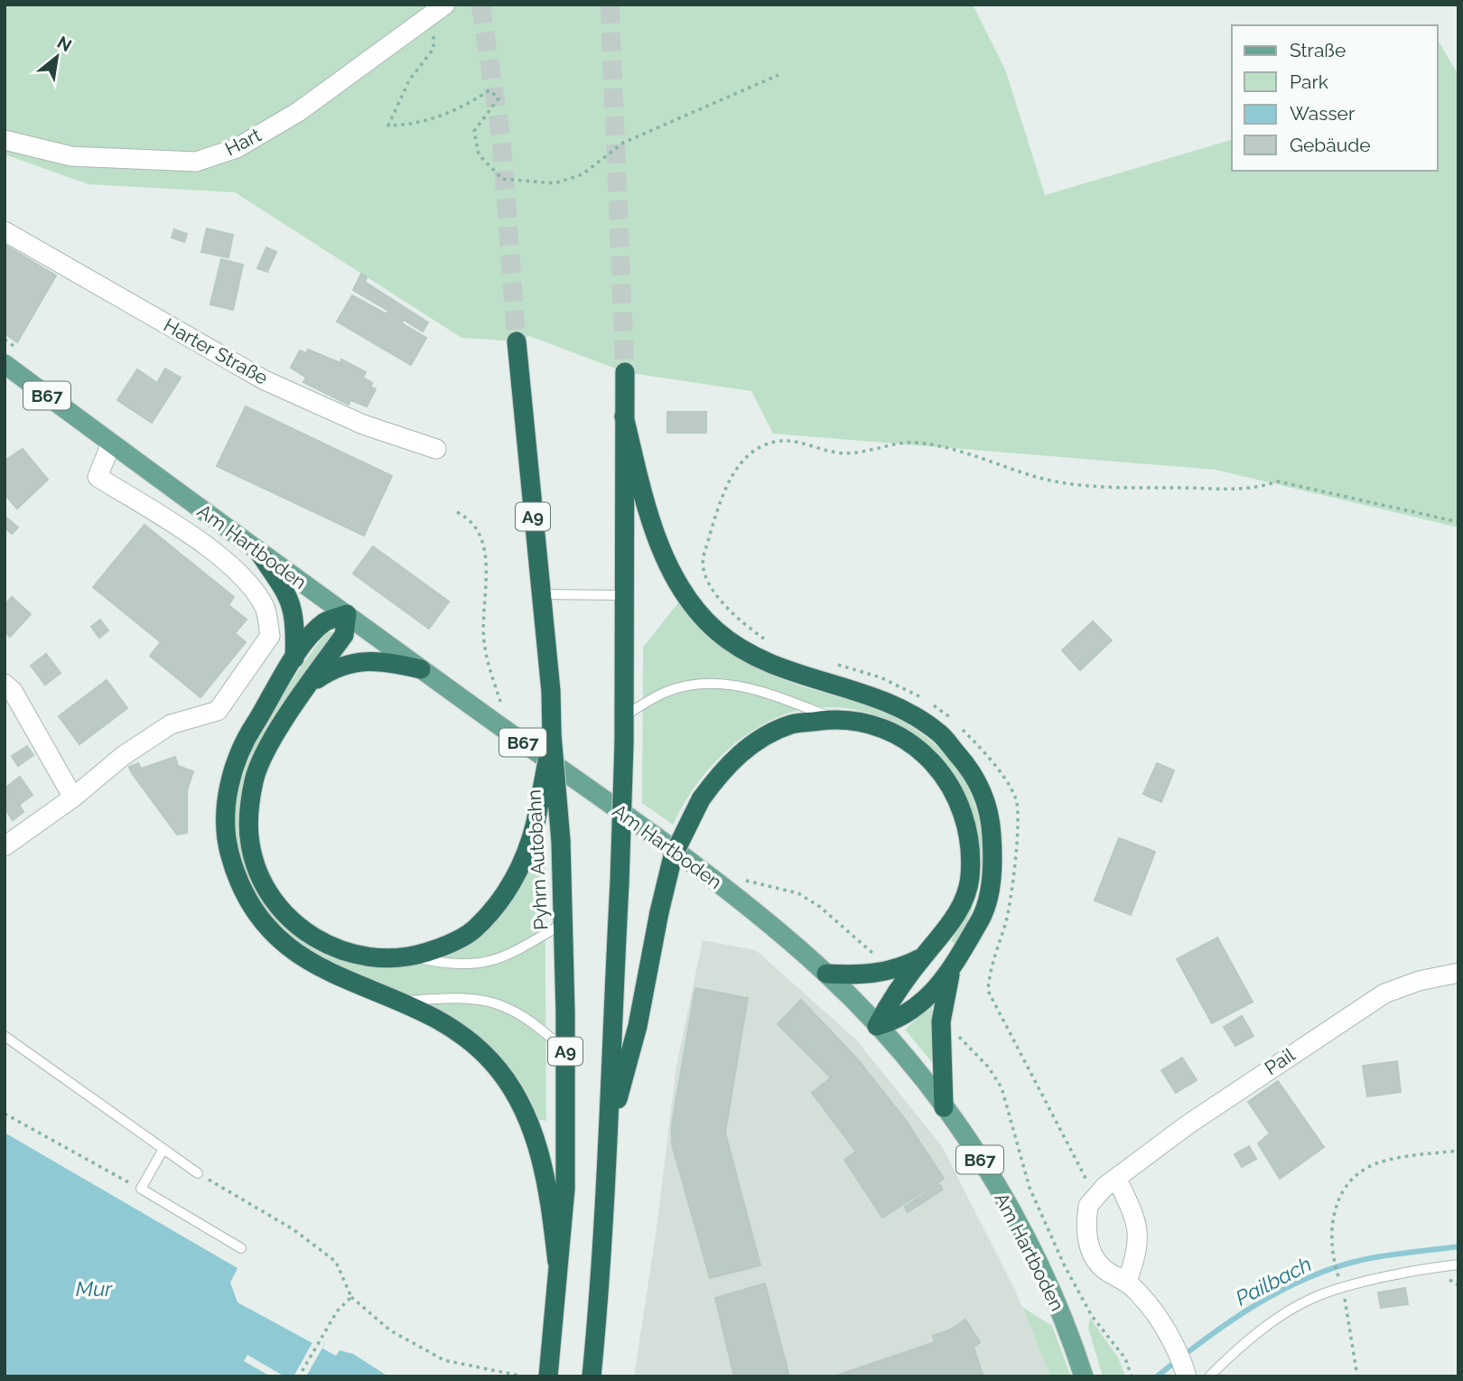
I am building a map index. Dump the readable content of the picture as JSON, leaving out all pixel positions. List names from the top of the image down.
{
  "streets": {
    "highway": ["A9", "Pyhrn Autobahn"],
    "main road": ["B67", "Am Hartboden"],
    "street": ["Hart", "Harter Straße", "Pail"]
  },
  "water": ["Pailbach", "Mur"],
  "legend": [
    "Straße",
    "Park",
    "Wasser",
    "Gebäude"
  ],
  "north": "top right"
}
